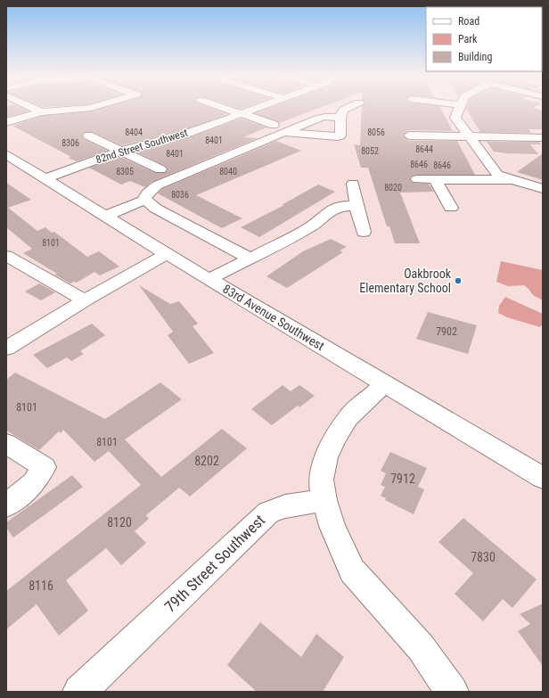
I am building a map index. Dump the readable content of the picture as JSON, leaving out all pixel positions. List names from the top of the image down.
{
  "streets": {
    "street": ["82nd Street Southwest", "83rd Avenue Southwest", "79th Street Southwest"]
  },
  "crossings": [
    ["82nd Street Southwest", "83rd Avenue Southwest"]
  ],
  "places": ["Oakbrook Elementary School"],
  "house_numbers": [
    "8404",
    "8056",
    "8401",
    "8306",
    "8644",
    "8052",
    "8401",
    "8646",
    "8646",
    "8305",
    "8040",
    "8020",
    "8036",
    "8101",
    "7902",
    "8101",
    "8101",
    "8202",
    "7912",
    "8120",
    "7830",
    "8116"
  ],
  "legend": ["Road", "Park", "Building"]
}
